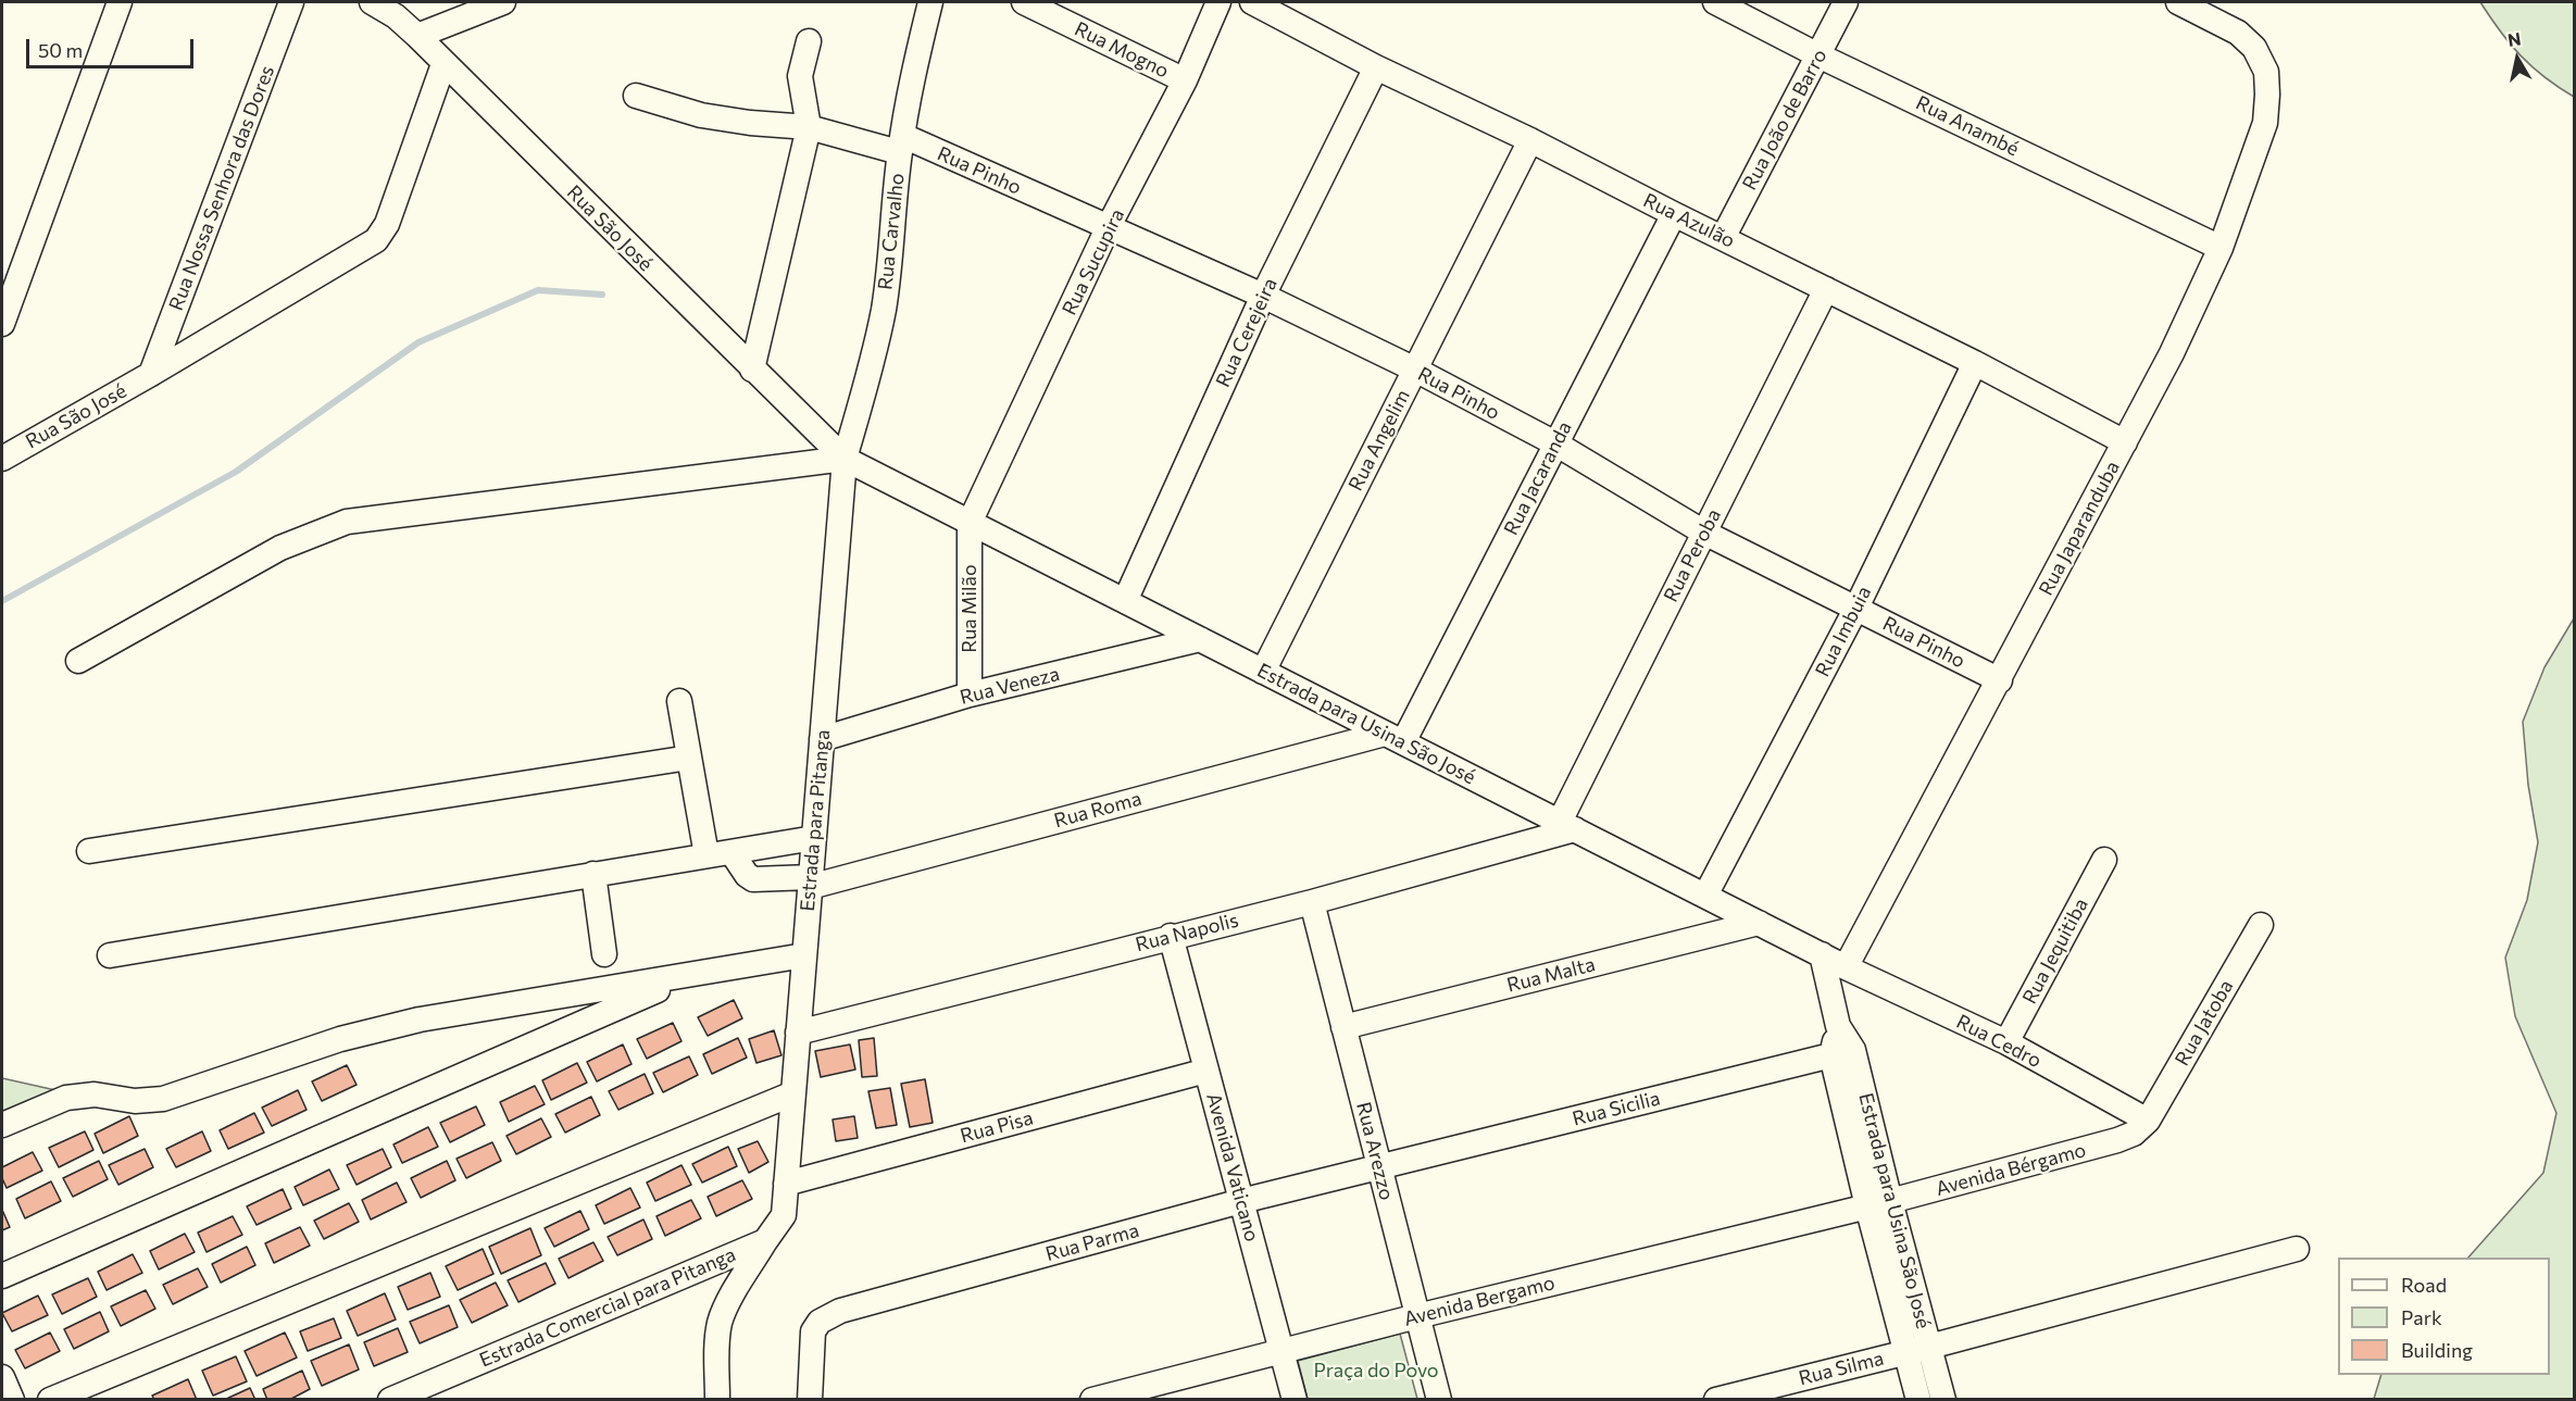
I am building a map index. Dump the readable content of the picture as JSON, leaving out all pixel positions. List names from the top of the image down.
{
  "streets": {
    "street": [
      "Rua Mogno",
      "Rua João de Barro",
      "Rua Anambé",
      "Rua Pinho",
      "Rua Nossa Senhora das Dores",
      "Rua Azulão",
      "Rua São José",
      "Rua Carvalho",
      "Rua Sucupira",
      "Rua Cerejeira",
      "Rua Angelim",
      "Rua Jacaranda",
      "Rua Japaranduba",
      "Rua Peroba",
      "Rua Milão",
      "Rua Imbuia",
      "Rua Veneza",
      "Estrada para Usina São José",
      "Rua Roma",
      "Estrada para Pitanga",
      "Rua Napolis",
      "Rua Jequitiba",
      "Rua Malta",
      "Rua Jatoba",
      "Rua Cedro",
      "Rua Sicilia",
      "Rua Pisa",
      "Rua Arezzo",
      "Avenida Vaticano",
      "Avenida Bérgamo",
      "Rua Parma",
      "Avenida Bergamo",
      "Estrada Comercial para Pitanga",
      "Rua Silma"
    ]
  },
  "crossings": [
    ["Rua Mogno", "Rua Sucupira"],
    ["Rua João de Barro", "Rua Anambé"],
    ["Rua João de Barro", "Rua Azulão"],
    ["Rua Anambé", "Rua Japaranduba"],
    ["Rua Pinho", "Rua Carvalho"],
    ["Rua Pinho", "Rua Sucupira"],
    ["Rua Pinho", "Rua Cerejeira"],
    ["Rua Pinho", "Rua Angelim"],
    ["Rua Pinho", "Rua Jacaranda"],
    ["Rua Pinho", "Rua Japaranduba"],
    ["Rua Pinho", "Rua Peroba"],
    ["Rua Pinho", "Rua Imbuia"],
    ["Rua Nossa Senhora das Dores", "Rua São José"],
    ["Rua Azulão", "Rua Cerejeira"],
    ["Rua Azulão", "Rua Angelim"],
    ["Rua Azulão", "Rua Jacaranda"],
    ["Rua Azulão", "Rua Japaranduba"],
    ["Rua Azulão", "Rua Peroba"],
    ["Rua Azulão", "Rua Imbuia"],
    ["Rua São José", "Rua Carvalho"],
    ["Rua São José", "Estrada para Usina São José"],
    ["Rua São José", "Estrada para Pitanga"],
    ["Rua Carvalho", "Estrada para Usina São José"],
    ["Rua Carvalho", "Estrada para Pitanga"],
    ["Rua Sucupira", "Rua Milão"],
    ["Rua Sucupira", "Estrada para Usina São José"],
    ["Rua Cerejeira", "Estrada para Usina São José"],
    ["Rua Angelim", "Estrada para Usina São José"],
    ["Rua Jacaranda", "Estrada para Usina São José"],
    ["Rua Jacaranda", "Rua Roma"],
    ["Rua Japaranduba", "Rua Cedro"],
    ["Rua Peroba", "Estrada para Usina São José"],
    ["Rua Peroba", "Rua Napolis"],
    ["Rua Milão", "Rua Veneza"],
    ["Rua Milão", "Estrada para Usina São José"],
    ["Rua Imbuia", "Estrada para Usina São José"],
    ["Rua Veneza", "Estrada para Usina São José"],
    ["Rua Veneza", "Estrada para Pitanga"],
    ["Estrada para Usina São José", "Rua Roma"],
    ["Estrada para Usina São José", "Estrada para Pitanga"],
    ["Estrada para Usina São José", "Rua Napolis"],
    ["Estrada para Usina São José", "Rua Malta"],
    ["Estrada para Usina São José", "Rua Sicilia"],
    ["Estrada para Usina São José", "Avenida Bérgamo"],
    ["Estrada para Usina São José", "Avenida Bergamo"],
    ["Estrada para Usina São José", "Rua Silma"],
    ["Rua Roma", "Estrada para Pitanga"],
    ["Estrada para Pitanga", "Rua Napolis"],
    ["Estrada para Pitanga", "Rua Pisa"],
    ["Rua Napolis", "Rua Arezzo"],
    ["Rua Napolis", "Avenida Vaticano"],
    ["Rua Jequitiba", "Rua Cedro"],
    ["Rua Malta", "Rua Arezzo"],
    ["Rua Jatoba", "Rua Cedro"],
    ["Rua Jatoba", "Avenida Bérgamo"],
    ["Rua Cedro", "Avenida Bérgamo"],
    ["Rua Sicilia", "Rua Arezzo"],
    ["Rua Sicilia", "Rua Parma"],
    ["Rua Pisa", "Avenida Vaticano"],
    ["Rua Arezzo", "Rua Parma"],
    ["Rua Arezzo", "Avenida Bergamo"],
    ["Avenida Vaticano", "Rua Parma"],
    ["Avenida Vaticano", "Avenida Bergamo"],
    ["Avenida Bérgamo", "Avenida Bergamo"]
  ],
  "parks": ["Praça do Povo"],
  "legend": ["Road", "Park", "Building"],
  "scale_bar": "50 m",
  "north": "top"
}
